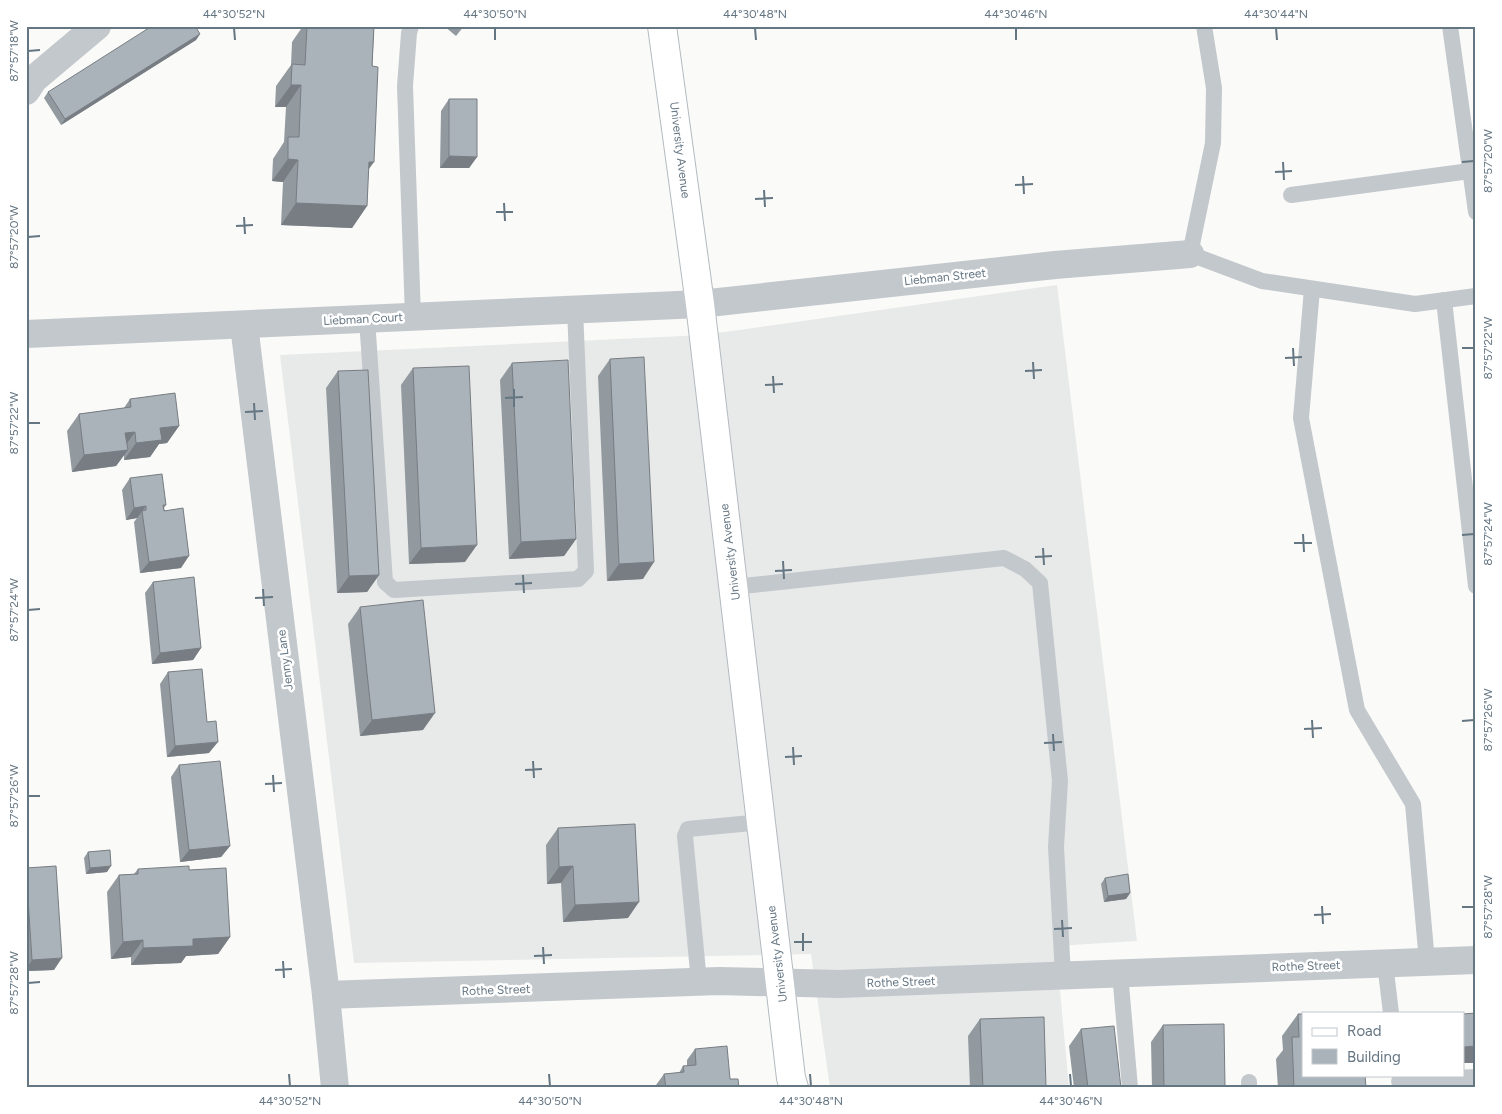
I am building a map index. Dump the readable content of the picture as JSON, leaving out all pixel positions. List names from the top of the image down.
{
  "streets": {
    "main road": ["University Avenue"],
    "street": [
      "Liebman Street",
      "Liebman Court",
      "Jenny Lane",
      "Rothe Street"
    ]
  },
  "crossings": [
    ["University Avenue", "Liebman Street"],
    ["University Avenue", "Liebman Court"],
    ["University Avenue", "Rothe Street"],
    ["Liebman Street", "Liebman Court"],
    ["Liebman Court", "Jenny Lane"],
    ["Jenny Lane", "Rothe Street"]
  ],
  "legend": ["Road", "Building"],
  "coordinates": [
    "44°30'52\"N",
    "44°30'50\"N",
    "44°30'48\"N",
    "44°30'46\"N",
    "44°30'44\"N",
    "87°57'18\"W",
    "87°57'20\"W",
    "87°57'22\"W",
    "87°57'24\"W",
    "87°57'26\"W",
    "87°57'28\"W"
  ]
}
